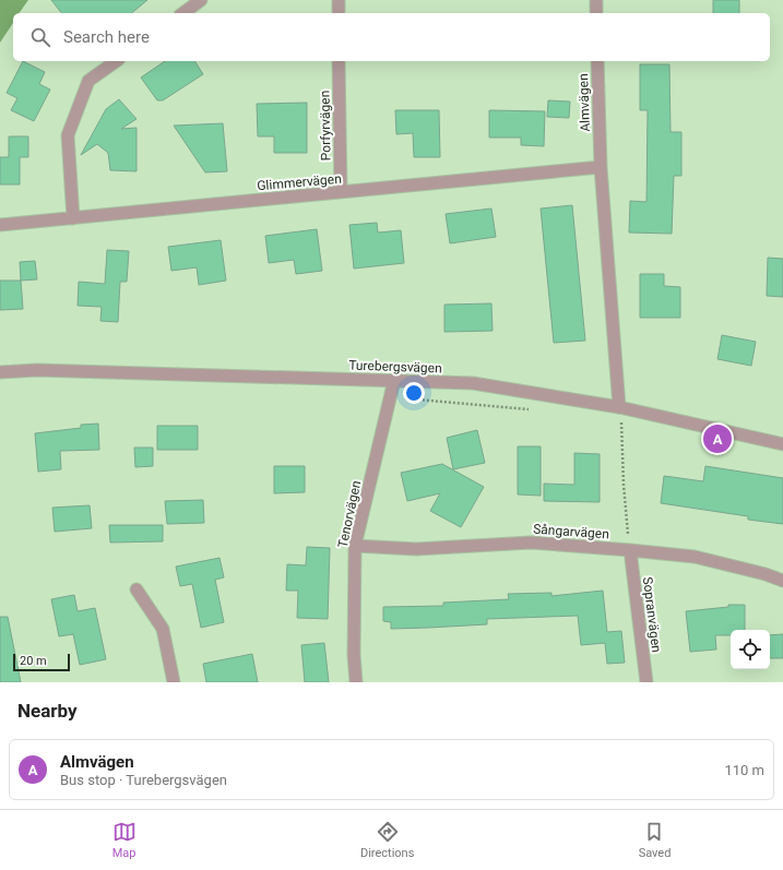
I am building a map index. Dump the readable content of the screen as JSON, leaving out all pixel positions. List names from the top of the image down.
{
  "streets": {
    "street": [
      "Almvägen",
      "Porfyrvägen",
      "Glimmervägen",
      "Turebergsvägen",
      "Tenorvägen",
      "Sångarvägen",
      "Sopranvägen"
    ]
  },
  "crossings": [
    ["Almvägen", "Glimmervägen"],
    ["Almvägen", "Turebergsvägen"],
    ["Porfyrvägen", "Glimmervägen"],
    ["Turebergsvägen", "Tenorvägen"],
    ["Tenorvägen", "Sångarvägen"],
    ["Sångarvägen", "Sopranvägen"]
  ],
  "scale_bar": "20 m",
  "page": {
    "search": "Search here",
    "pins": "A",
    "scale": "20 m",
    "heading": "Nearby",
    "list": [
      {
        "mark": "A",
        "name": "Almvägen",
        "note": "Bus stop · Turebergsvägen",
        "value": "110 m"
      }
    ],
    "nav": ["Map", "Directions", "Saved"]
  }
}
